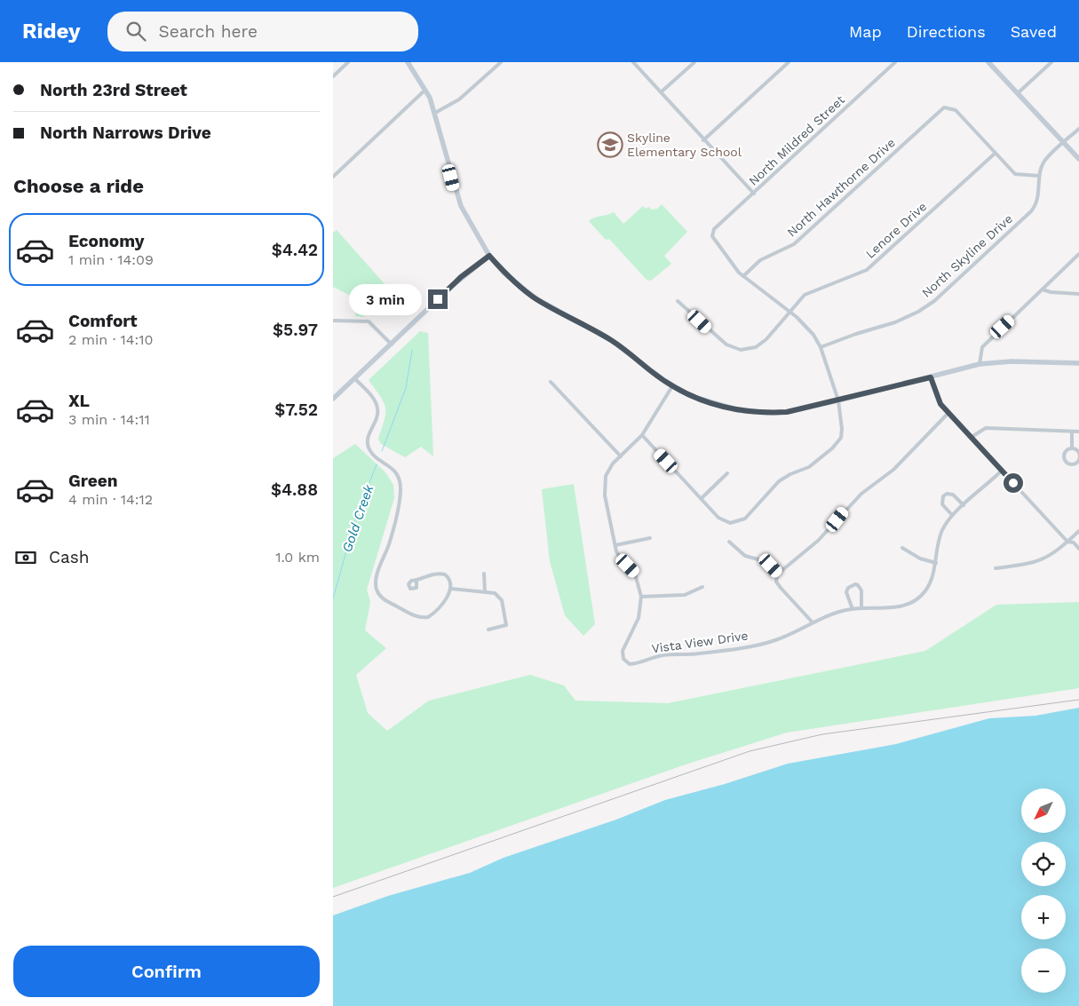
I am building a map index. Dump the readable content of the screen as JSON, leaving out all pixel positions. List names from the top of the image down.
{
  "streets": {
    "street": [
      "North Mildred Street",
      "North Hawthorne Drive",
      "Lenore Drive",
      "North Skyline Drive",
      "Vista View Drive"
    ]
  },
  "crossings": [
    ["North Mildred Street", "North Hawthorne Drive"],
    ["North Hawthorne Drive", "Lenore Drive"]
  ],
  "water": ["Gold Creek"],
  "places": {
    "school or university": ["Skyline Elementary School"]
  },
  "north": "bottom left",
  "page": {
    "header": "Ridey",
    "search": "Search here",
    "nav": ["Map", "Directions", "Saved"],
    "banner": ["North 23rd Street", "North Narrows Drive"],
    "heading": "Choose a ride",
    "list": [
      {
        "name": "Economy",
        "note": "1 min · 14:09",
        "value": "$4.42"
      },
      {
        "name": "Comfort",
        "note": "2 min · 14:10",
        "value": "$5.97"
      },
      {
        "name": "XL",
        "note": "3 min · 14:11",
        "value": "$7.52"
      },
      {
        "name": "Green",
        "note": "4 min · 14:12",
        "value": "$4.88"
      }
    ],
    "bubble": "3 min",
    "pay": ["Cash", "1.0 km"],
    "map_buttons": ["+", "−"],
    "buttons": "Confirm"
  }
}
